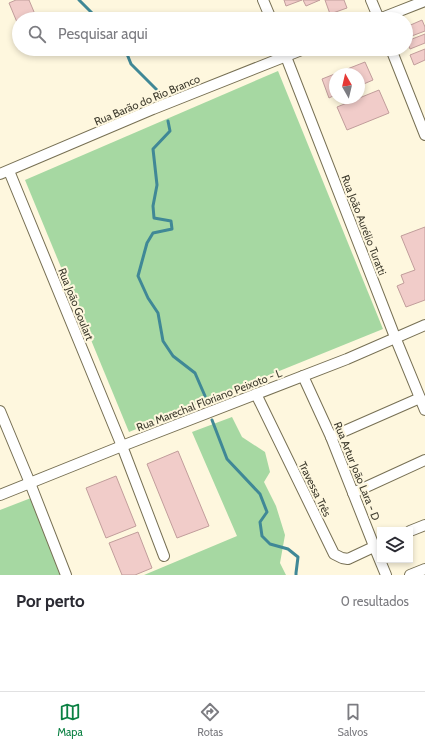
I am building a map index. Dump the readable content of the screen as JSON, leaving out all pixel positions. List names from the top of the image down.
{
  "streets": {
    "street": [
      "Rua Barão do Rio Branco",
      "Rua João Aurélio Turatti",
      "Rua João Goulart",
      "Rua Marechal Floriano Peixoto - L",
      "Rua Artur João Lara - D",
      "Travessa Três"
    ]
  },
  "crossings": [
    ["Rua Barão do Rio Branco", "Rua João Goulart"],
    ["Rua João Aurélio Turatti", "Rua Marechal Floriano Peixoto - L"],
    ["Rua João Goulart", "Rua Marechal Floriano Peixoto - L"],
    ["Rua Marechal Floriano Peixoto - L", "Rua Artur João Lara - D"],
    ["Rua Marechal Floriano Peixoto - L", "Travessa Três"],
    ["Rua Artur João Lara - D", "Travessa Três"]
  ],
  "north": "top",
  "page": {
    "search": "Pesquisar aqui",
    "heading": ["Por perto", "0 resultados"],
    "nav": ["Mapa", "Rotas", "Salvos"]
  }
}
